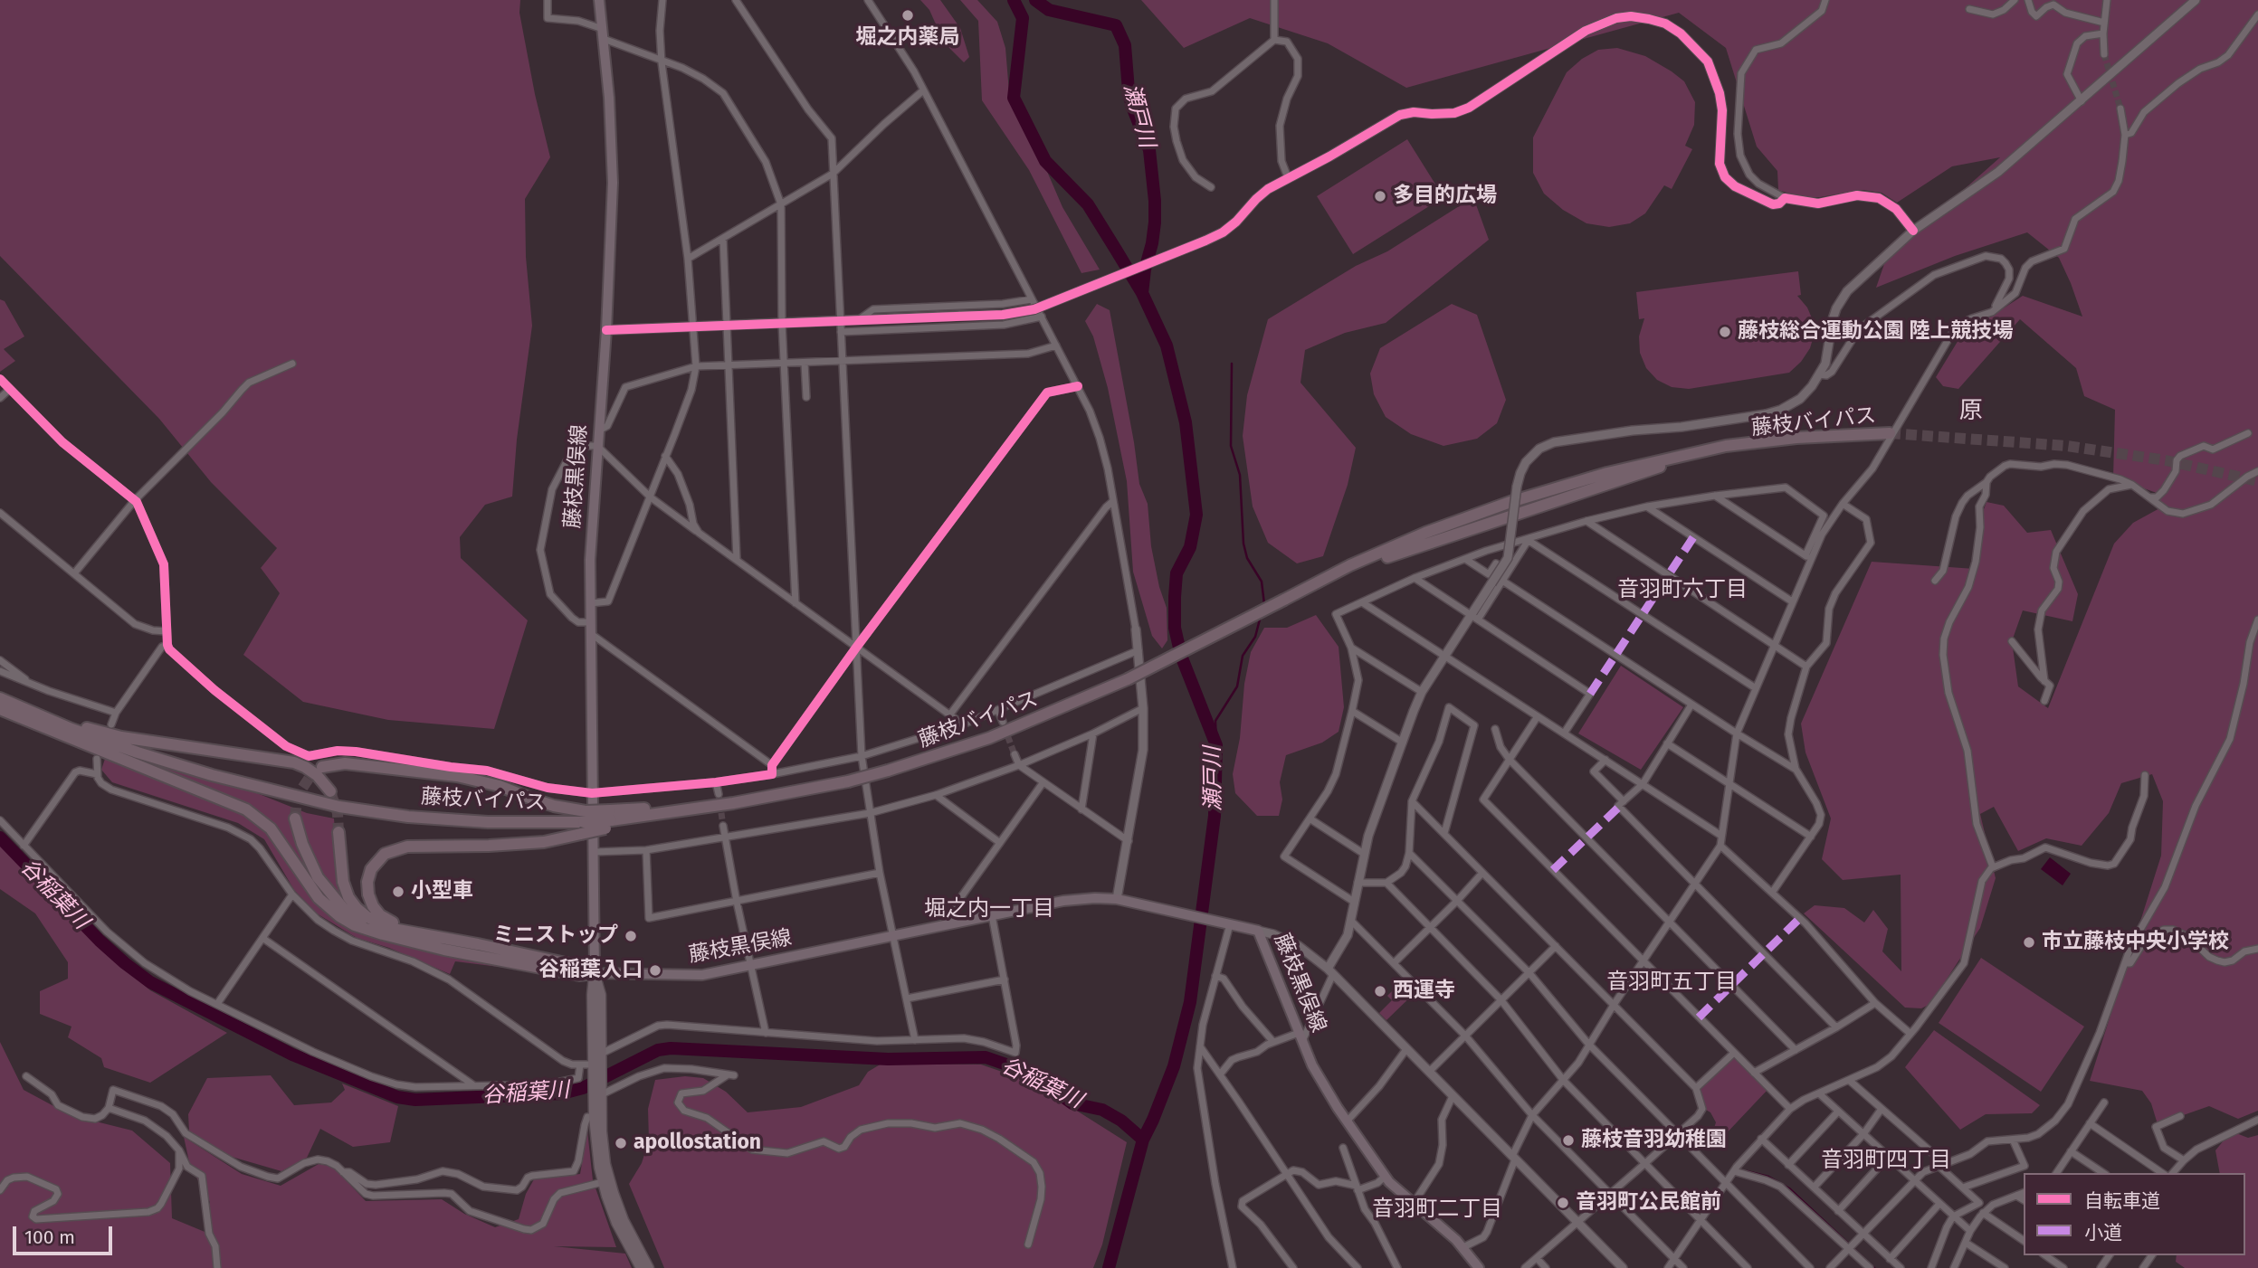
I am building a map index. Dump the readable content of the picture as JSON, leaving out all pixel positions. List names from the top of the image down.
{
  "streets": {
    "highway": ["藤枝バイパス"],
    "main road": ["藤枝黒俣線"]
  },
  "districts": [
    "原",
    "音羽町六丁目",
    "堀之内一丁目",
    "音羽町五丁目",
    "音羽町四丁目",
    "音羽町二丁目"
  ],
  "water": ["瀬戸川", "谷稲葉川"],
  "places": [
    "堀之内薬局",
    "多目的広場",
    "藤枝総合運動公園 陸上競技場",
    "小型車",
    "ミニストップ",
    "市立藤枝中央小学校",
    "谷稲葉入口",
    "西運寺",
    "藤枝音羽幼稚園",
    "apollostation",
    "音羽町公民館前"
  ],
  "legend": ["自転車道", "小道"],
  "scale_bar": "100 m"
}
